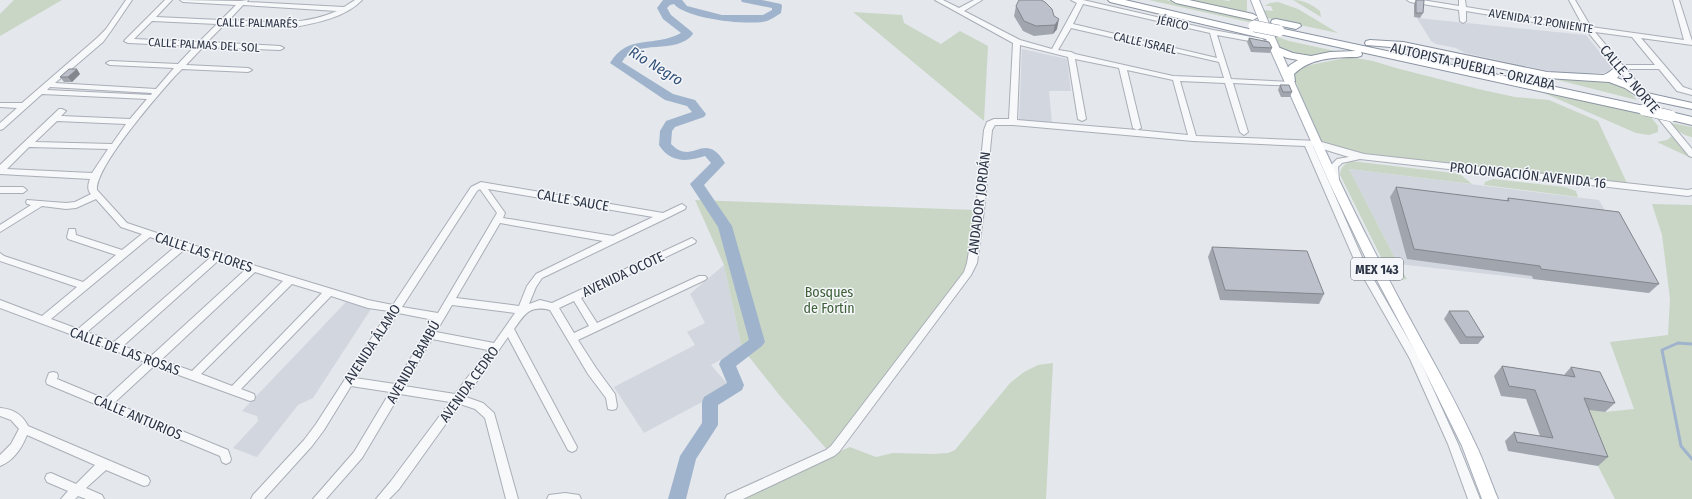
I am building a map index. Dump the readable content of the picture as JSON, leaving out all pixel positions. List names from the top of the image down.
{
  "streets": {
    "highway": ["AUTOPISTA PUEBLA - ORIZABA"],
    "main road": ["MEX 143"],
    "street": [
      "AVENIDA 12 PONIENTE",
      "CALLE PALMARÉS",
      "JÉRICO",
      "CALLE ISRAEL",
      "CALLE PALMAS DEL SOL",
      "CALLE 2 NORTE",
      "PROLONGACIÓN AVENIDA 16",
      "CALLE SAUCE",
      "ANDADOR JORDÁN",
      "CALLE LAS FLORES",
      "AVENIDA OCOTE",
      "AVENIDA ÁLAMO",
      "CALLE DE LAS ROSAS",
      "AVENIDA BAMBÚ",
      "AVENIDA CEDRO",
      "CALLE ANTURIOS"
    ]
  },
  "crossings": [
    ["AVENIDA 12 PONIENTE", "CALLE 2 NORTE"],
    ["CALLE PALMARÉS", "CALLE PALMAS DEL SOL"],
    ["JÉRICO", "AUTOPISTA PUEBLA - ORIZABA"],
    ["JÉRICO", "MEX 143"],
    ["AUTOPISTA PUEBLA - ORIZABA", "CALLE 2 NORTE"],
    ["AUTOPISTA PUEBLA - ORIZABA", "MEX 143"],
    ["PROLONGACIÓN AVENIDA 16", "ANDADOR JORDÁN"],
    ["CALLE SAUCE", "AVENIDA ÁLAMO"],
    ["CALLE SAUCE", "AVENIDA CEDRO"],
    ["ANDADOR JORDÁN", "MEX 143"],
    ["CALLE LAS FLORES", "AVENIDA ÁLAMO"],
    ["CALLE LAS FLORES", "AVENIDA BAMBÚ"]
  ],
  "water": ["Río Negro"],
  "parks": ["Bosques de Fortín"]
}
